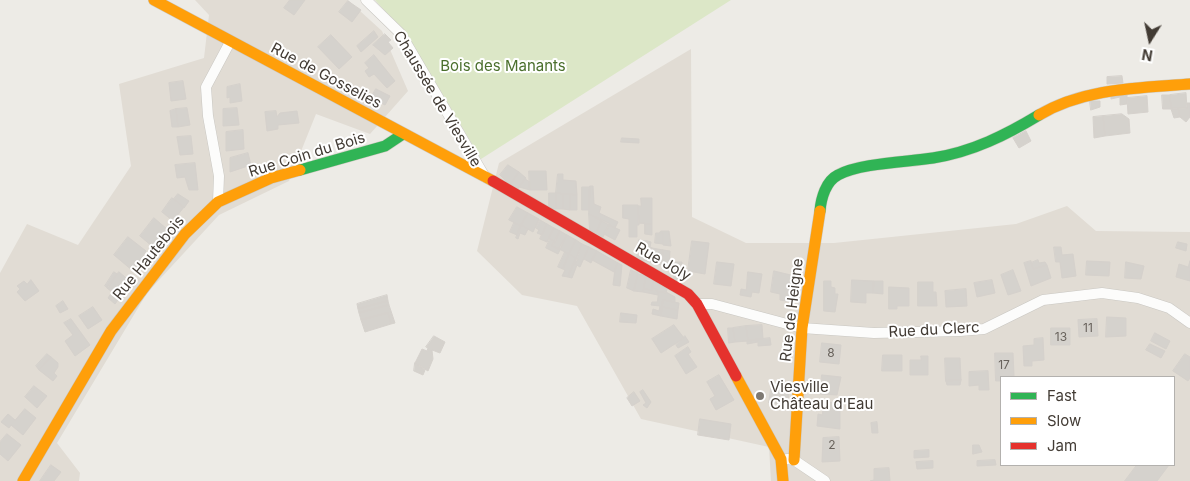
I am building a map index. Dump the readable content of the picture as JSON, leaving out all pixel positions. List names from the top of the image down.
{
  "streets": {
    "street": [
      "Rue de Gosselies",
      "Chaussée de Viesville",
      "Rue Coin du Bois",
      "Rue Hautebois",
      "Rue Joly",
      "Rue de Heigne",
      "Rue du Clerc"
    ]
  },
  "crossings": [
    ["Rue de Gosselies", "Chaussée de Viesville"],
    ["Rue de Gosselies", "Rue Coin du Bois"],
    ["Rue de Gosselies", "Rue Joly"],
    ["Chaussée de Viesville", "Rue Joly"],
    ["Rue Coin du Bois", "Rue Hautebois"],
    ["Rue Joly", "Rue du Clerc"],
    ["Rue de Heigne", "Rue du Clerc"]
  ],
  "parks": ["Bois des Manants"],
  "places": ["Viesville Château d'Eau"],
  "house_numbers": [
    "11",
    "13",
    "8",
    "17",
    "2"
  ],
  "legend": ["Fast", "Slow", "Jam"],
  "north": "bottom"
}
